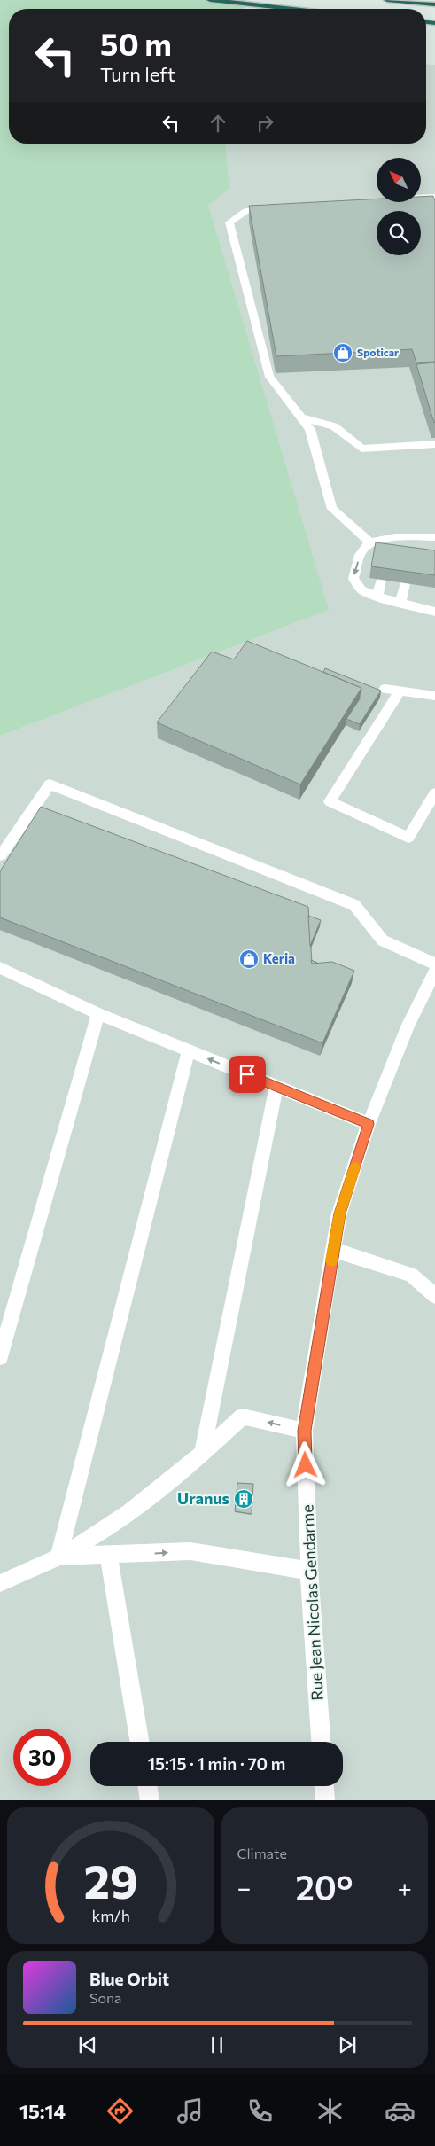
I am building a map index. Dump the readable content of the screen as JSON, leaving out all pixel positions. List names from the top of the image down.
{
  "streets": {
    "street": ["Rue Jean Nicolas Gendarme"]
  },
  "places": {
    "shop": ["Spoticar", "Keria"],
    "building": ["Uranus"]
  },
  "north": "top left",
  "page": {
    "turn": ["50 m", "Turn left"],
    "limit": "30",
    "trip": "15:15 · 1 min · 70 m",
    "tile": "Climate",
    "heat": ["−", "20°", "+"],
    "song": ["Blue Orbit", "Sona"],
    "tabs": "15:14",
    "gauge": ["29", "km/h"]
  }
}
